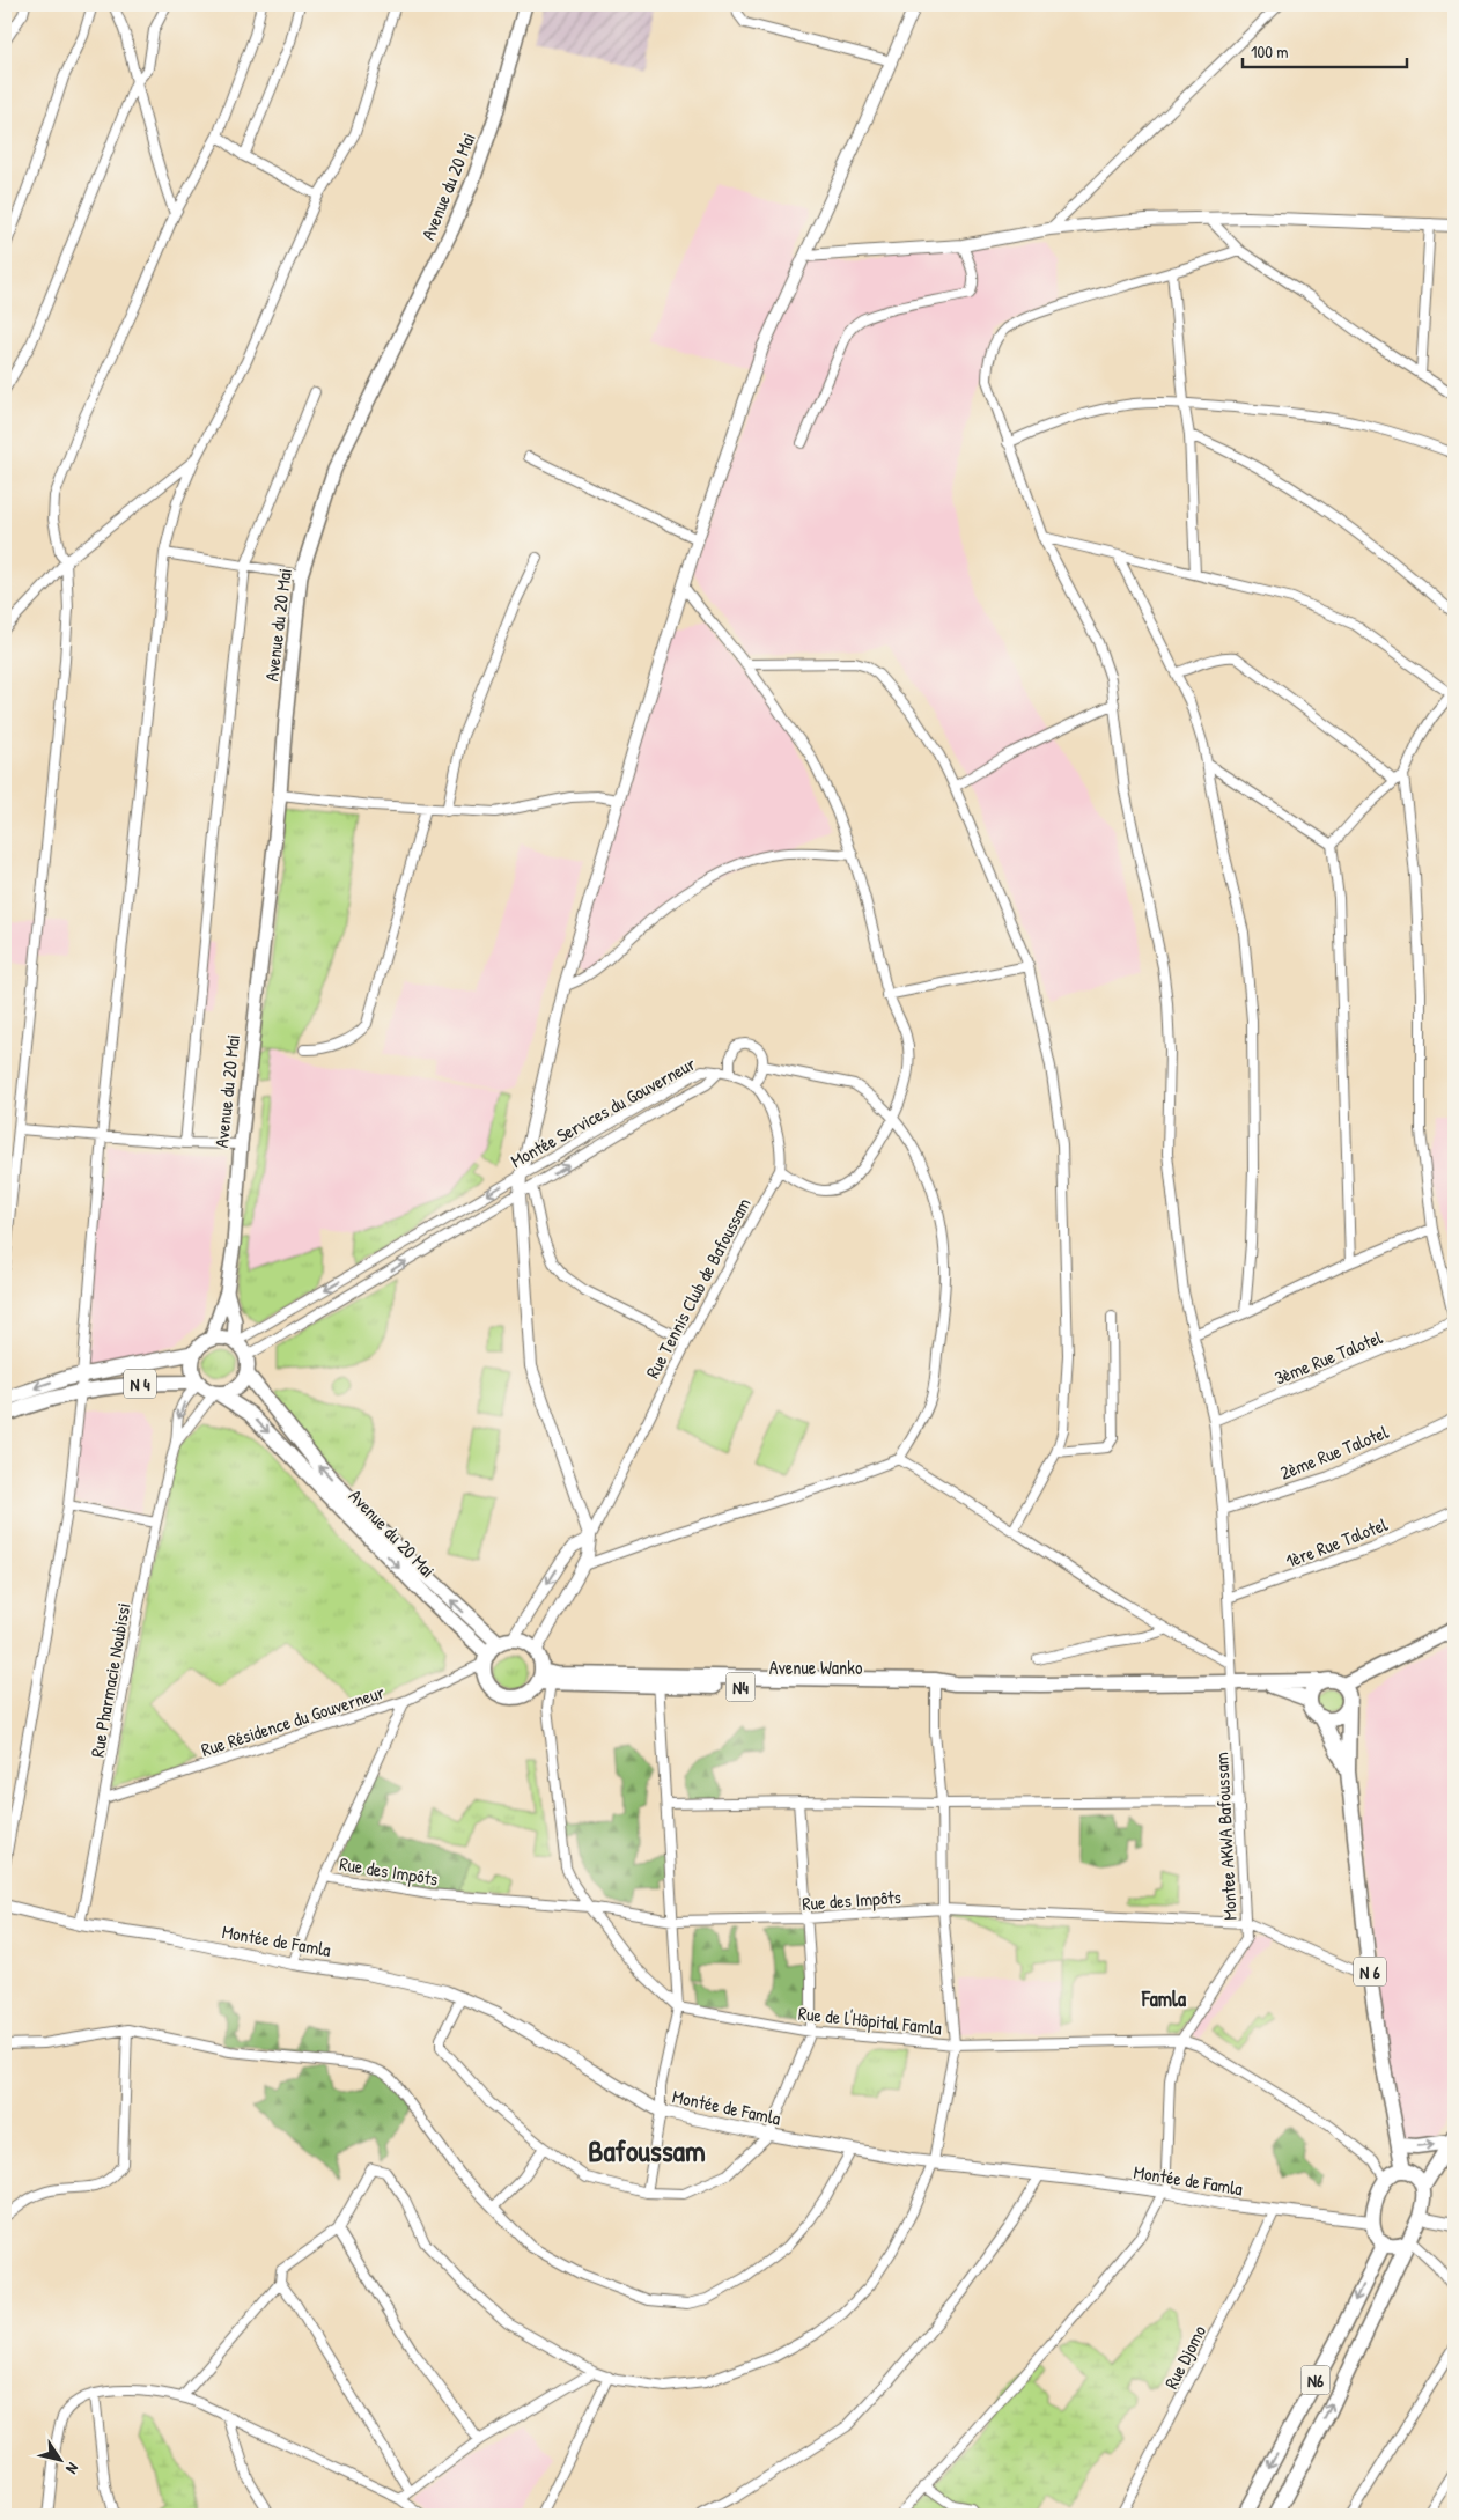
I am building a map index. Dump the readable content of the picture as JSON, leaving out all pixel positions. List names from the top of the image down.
{
  "streets": {
    "highway": [
      "Avenue du 20 Mai",
      "N 4",
      "Avenue Wanko",
      "N4",
      "N 6",
      "N6"
    ],
    "street": [
      "Montée Services du Gouverneur",
      "Rue Tennis Club de Bafoussam",
      "3ème Rue Talotel",
      "2ème Rue Talotel",
      "1ère Rue Talotel",
      "Rue Pharmacie Noubissi",
      "Rue Résidence du Gouverneur",
      "Montee AKWA Bafoussam",
      "Rue des Impôts",
      "Montée de Famla",
      "Rue de l'Hôpital Famla",
      "Rue Djomo"
    ]
  },
  "crossings": [
    ["Avenue du 20 Mai", "Montée Services du Gouverneur"],
    ["Avenue du 20 Mai", "Rue Tennis Club de Bafoussam"],
    ["Avenue du 20 Mai", "N 4"],
    ["Avenue du 20 Mai", "Avenue Wanko"],
    ["Avenue du 20 Mai", "Rue Pharmacie Noubissi"],
    ["Avenue du 20 Mai", "Rue Résidence du Gouverneur"],
    ["Montée Services du Gouverneur", "Rue Tennis Club de Bafoussam"],
    ["Montée Services du Gouverneur", "N 4"],
    ["Montée Services du Gouverneur", "Rue Pharmacie Noubissi"],
    ["Rue Tennis Club de Bafoussam", "Avenue Wanko"],
    ["Rue Tennis Club de Bafoussam", "Rue Résidence du Gouverneur"],
    ["3ème Rue Talotel", "Montee AKWA Bafoussam"],
    ["N 4", "Rue Pharmacie Noubissi"],
    ["2ème Rue Talotel", "Montee AKWA Bafoussam"],
    ["1ère Rue Talotel", "Montee AKWA Bafoussam"],
    ["Avenue Wanko", "Rue Résidence du Gouverneur"],
    ["Avenue Wanko", "Montee AKWA Bafoussam"],
    ["Avenue Wanko", "N 6"],
    ["Rue Pharmacie Noubissi", "Rue Résidence du Gouverneur"],
    ["Rue Pharmacie Noubissi", "Montée de Famla"],
    ["Montee AKWA Bafoussam", "Rue des Impôts"],
    ["Montee AKWA Bafoussam", "Montée de Famla"],
    ["Montee AKWA Bafoussam", "Rue de l'Hôpital Famla"],
    ["Rue des Impôts", "N 6"],
    ["Montée de Famla", "N 6"],
    ["Montée de Famla", "Rue de l'Hôpital Famla"],
    ["Montée de Famla", "Rue Djomo"],
    ["Montée de Famla", "N6"],
    ["N 6", "Rue de l'Hôpital Famla"],
    ["N 6", "N6"],
    ["Rue de l'Hôpital Famla", "N6"]
  ],
  "districts": ["Famla", "Bafoussam"],
  "scale_bar": "100 m",
  "north": "bottom right"
}
